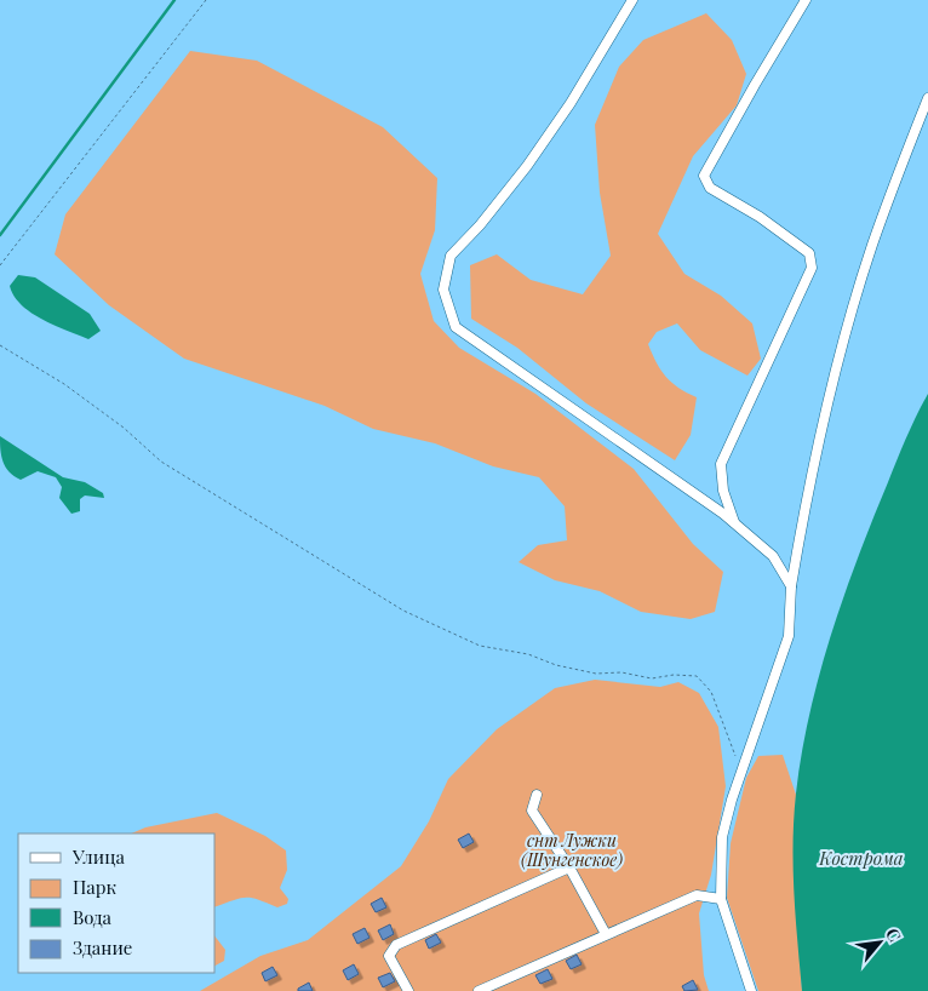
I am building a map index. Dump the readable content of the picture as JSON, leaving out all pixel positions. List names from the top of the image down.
{
  "water": ["Кострома"],
  "parks": ["снт Лужки (Шунгенское)"],
  "legend": [
    "Улица",
    "Парк",
    "Вода",
    "Здание"
  ],
  "north": "top right"
}
